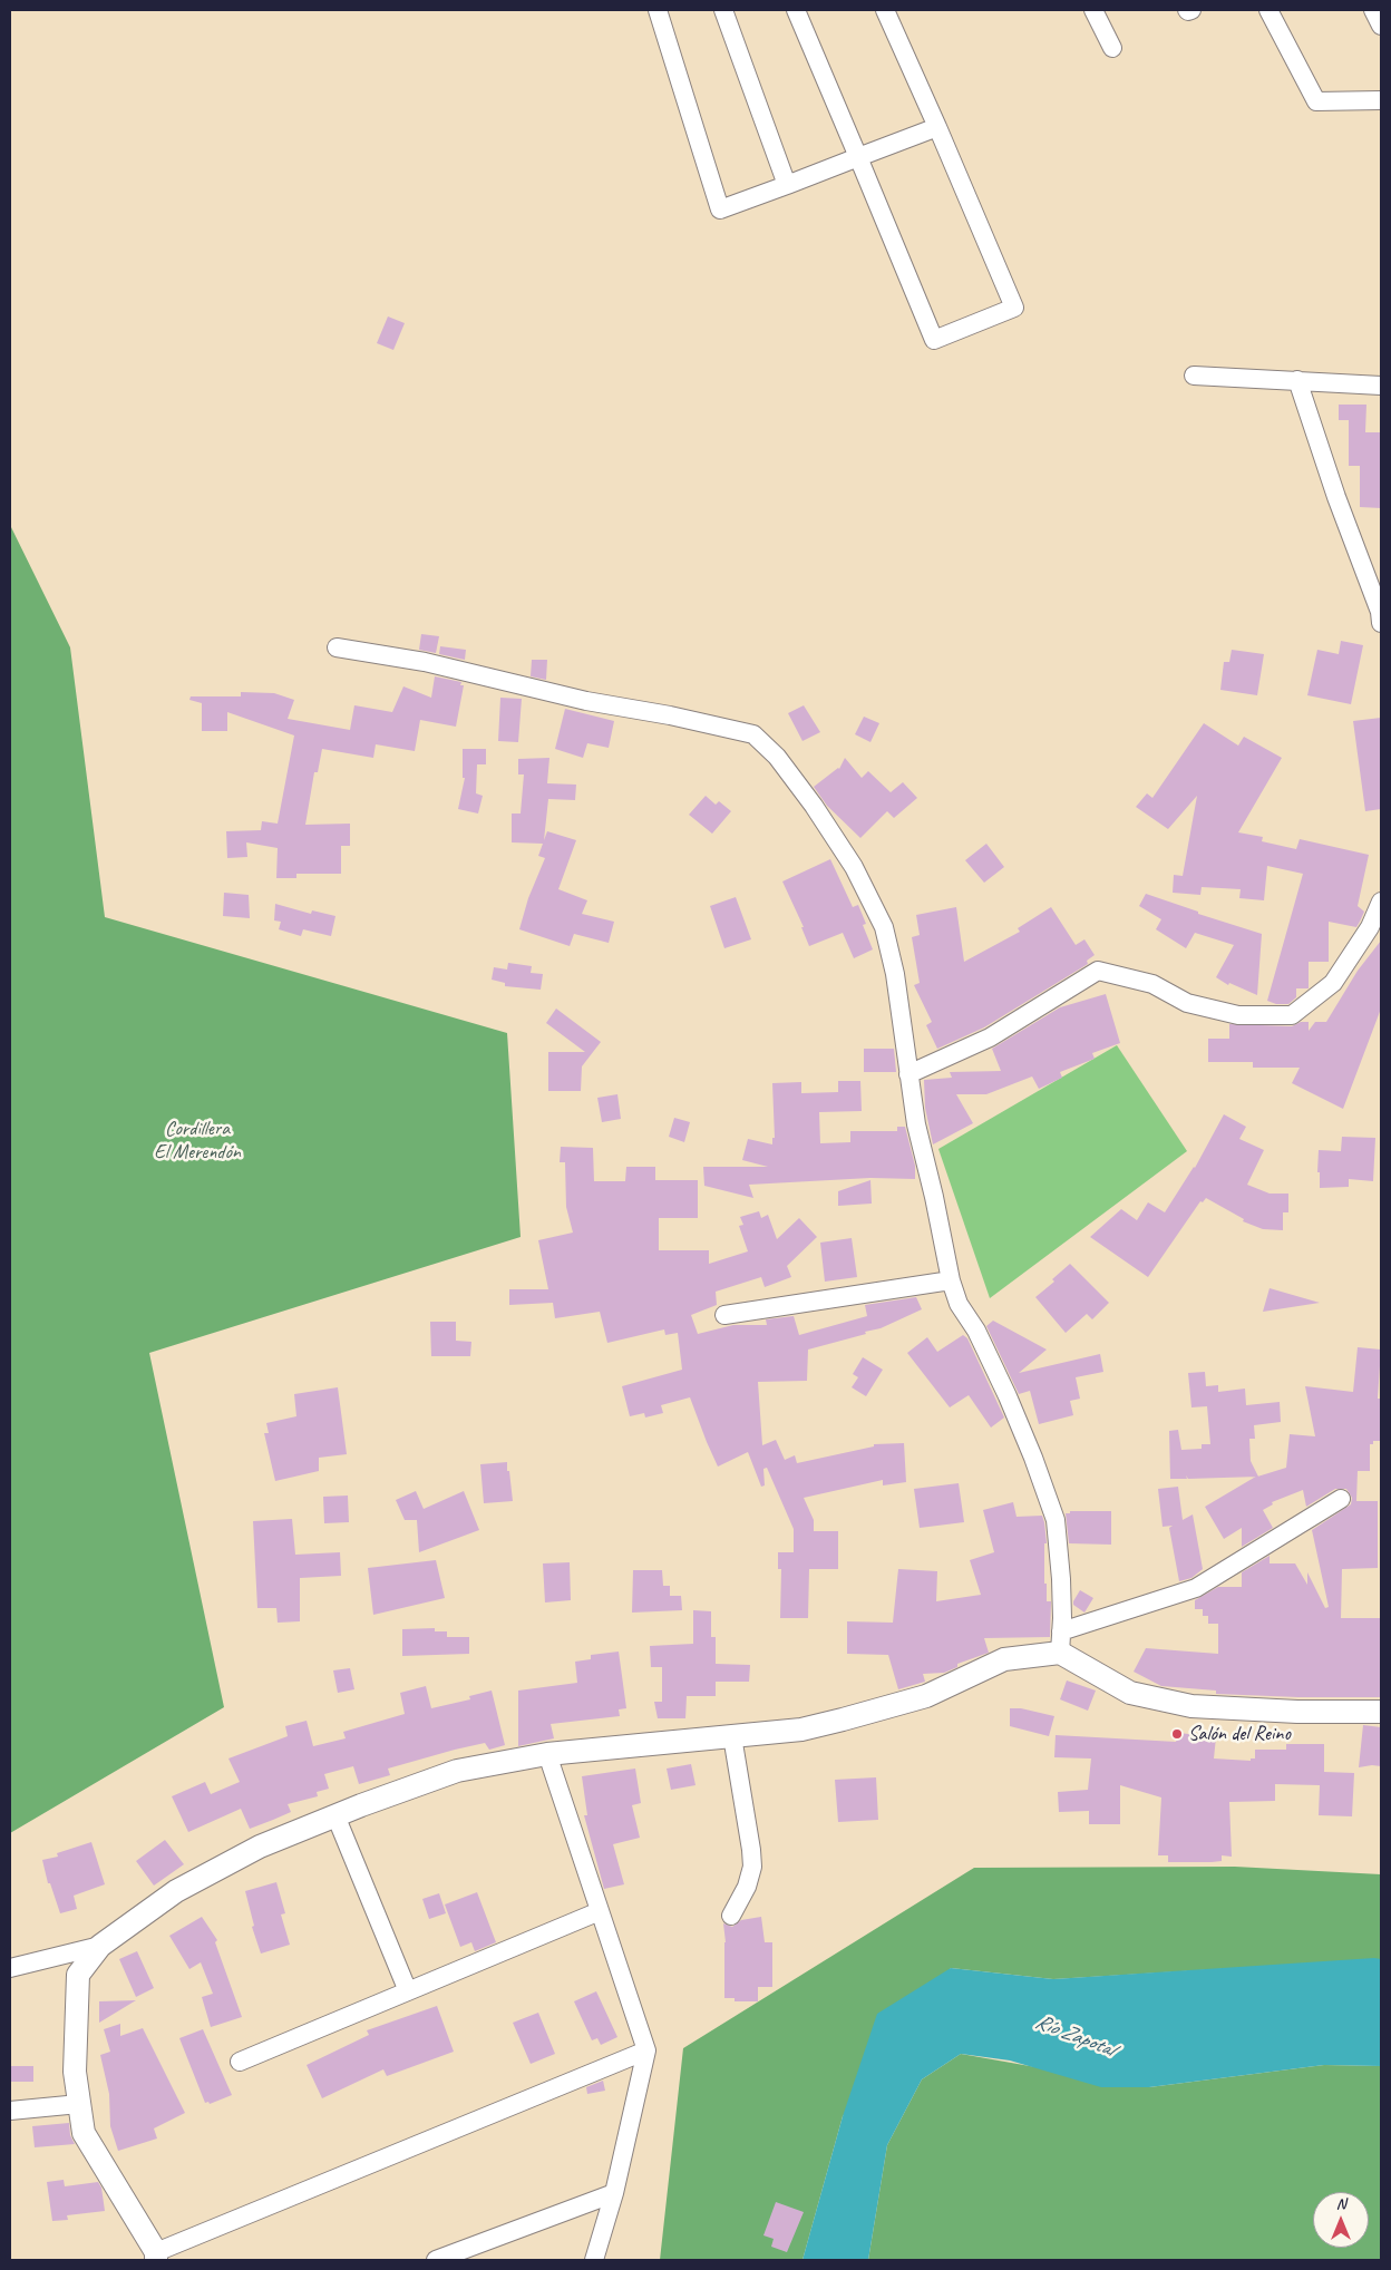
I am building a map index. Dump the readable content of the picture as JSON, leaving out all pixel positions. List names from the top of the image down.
{
  "water": ["Río Zapotal"],
  "parks": ["Cordillera El Merendón"],
  "places": ["Salón del Reino"],
  "north": "top"
}
